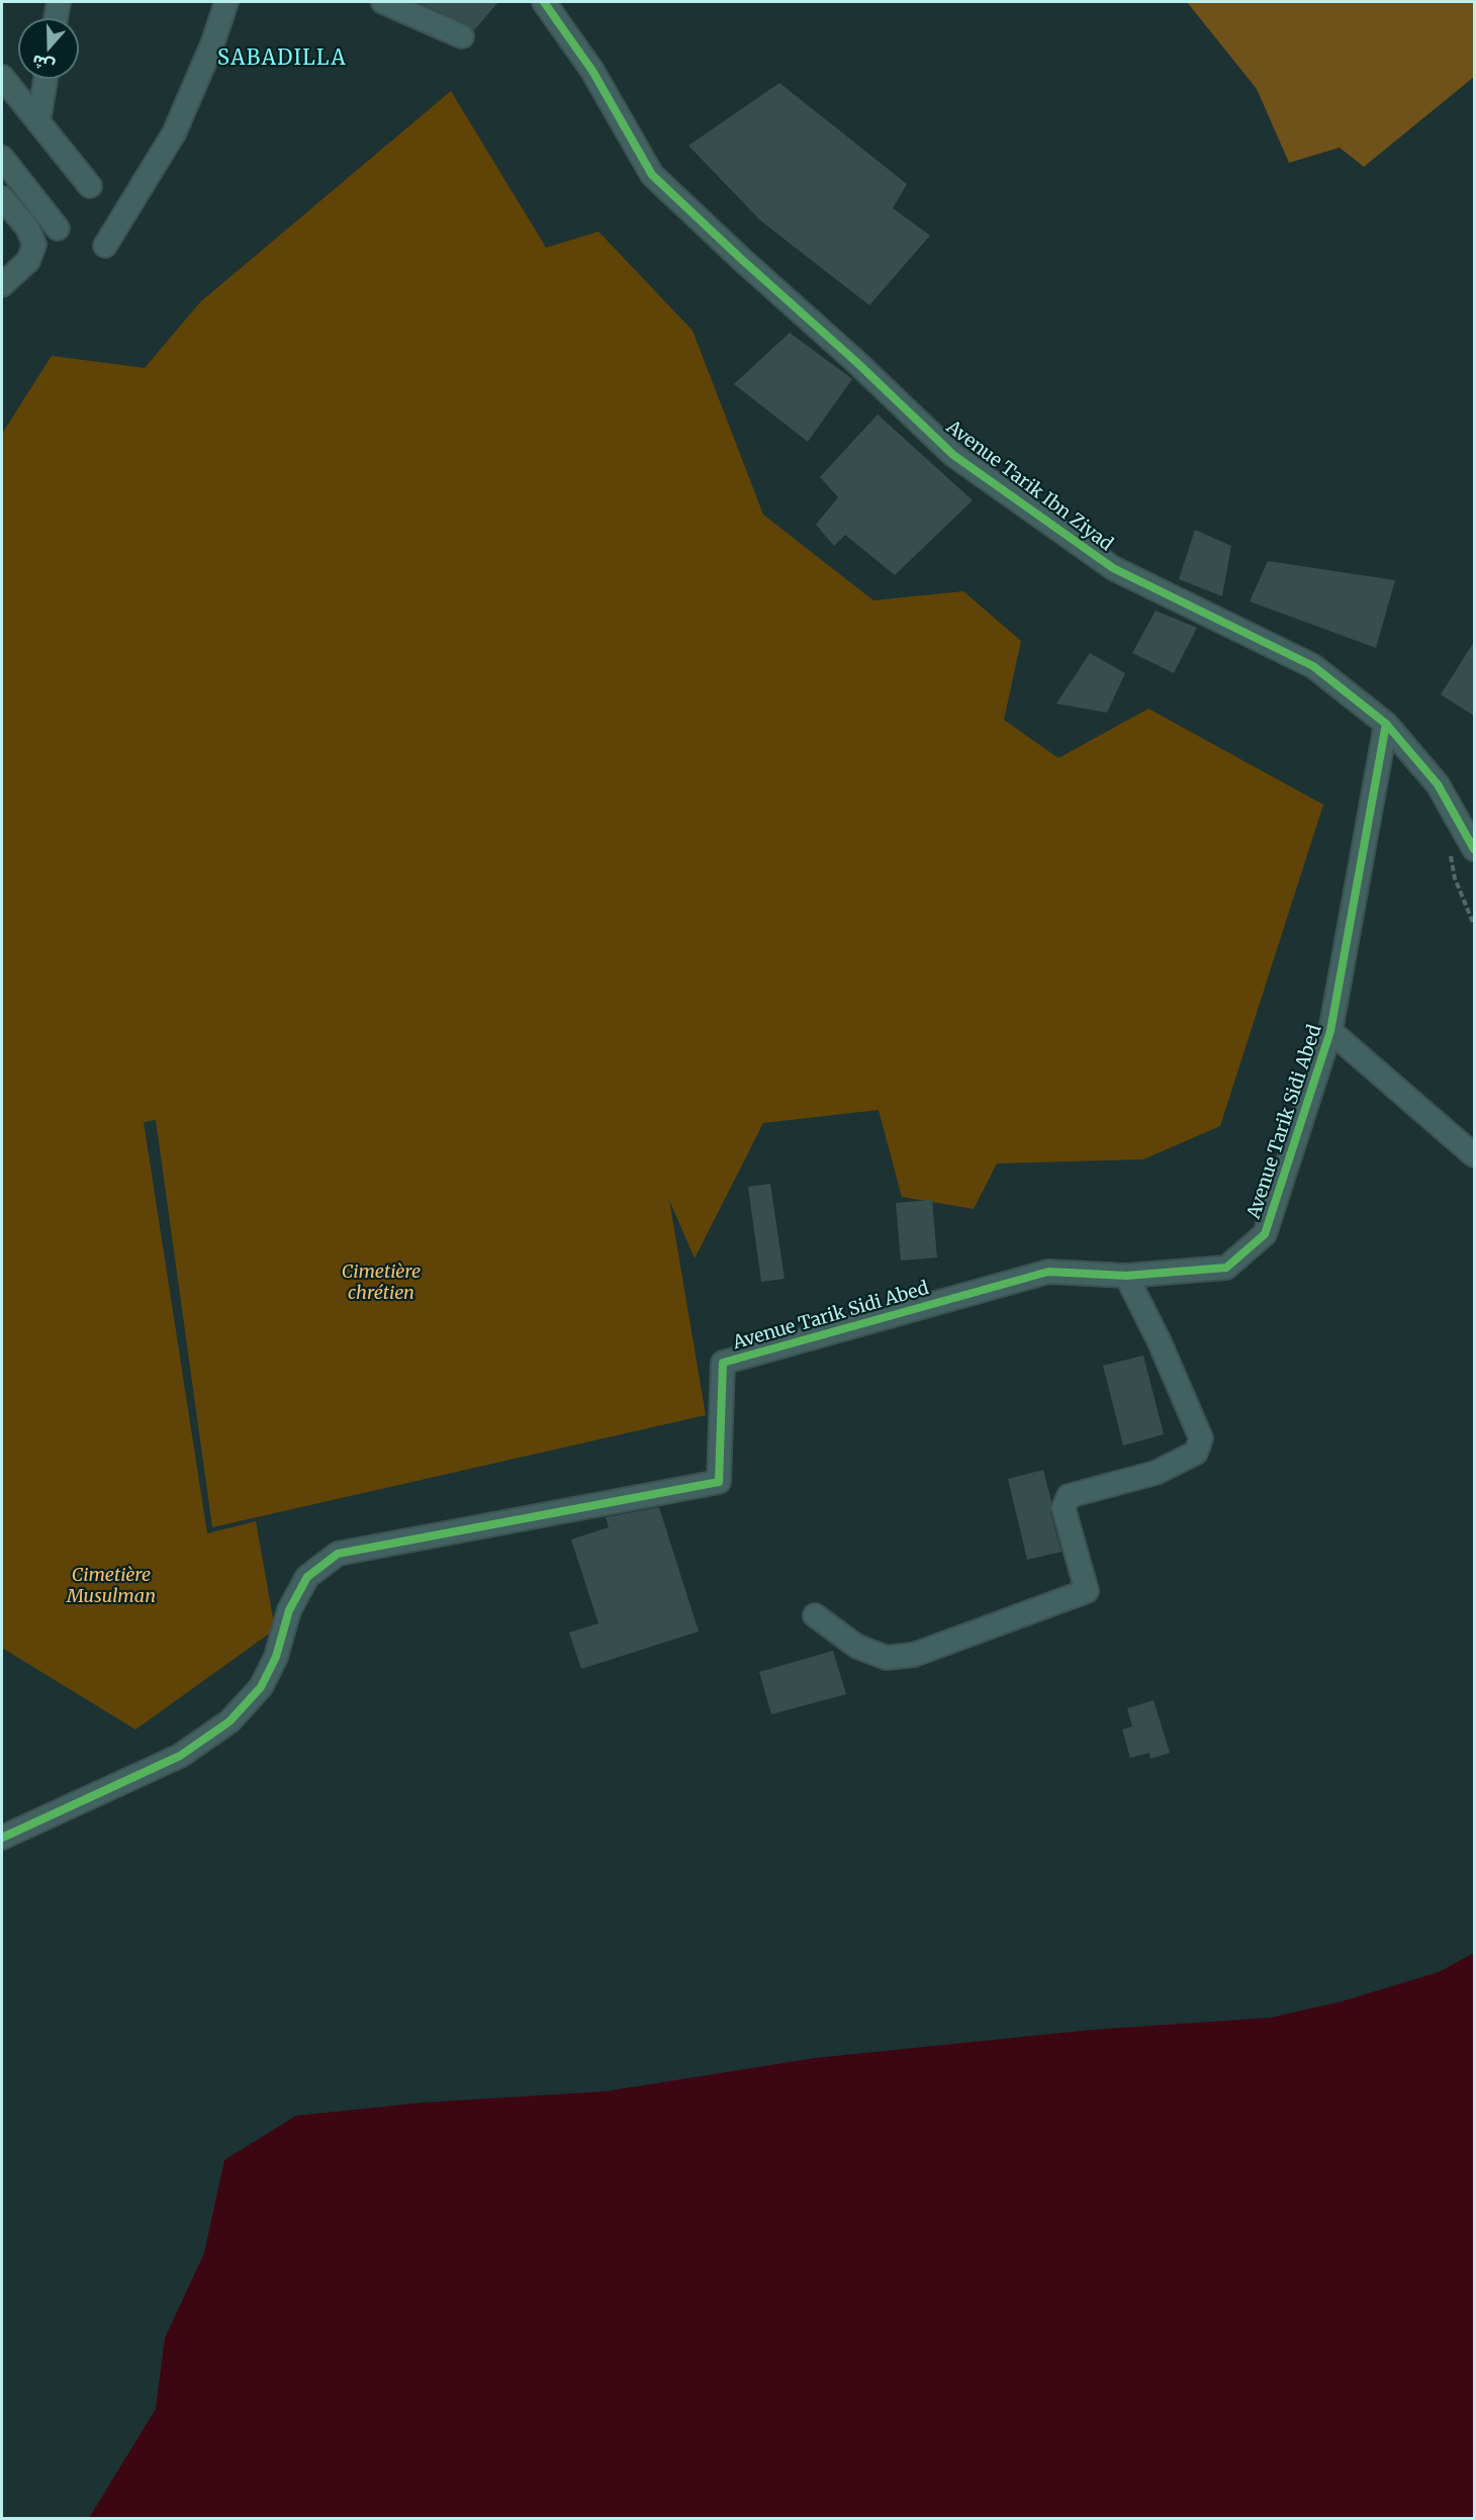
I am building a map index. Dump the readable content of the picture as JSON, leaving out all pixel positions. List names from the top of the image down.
{
  "streets": {
    "street": ["Avenue Tarik Ibn Ziyad", "Avenue Tarik Sidi Abed"]
  },
  "crossings": [
    ["Avenue Tarik Ibn Ziyad", "Avenue Tarik Sidi Abed"]
  ],
  "districts": ["SABADILLA"],
  "parks": ["Cimetière chrétien", "Cimetière Musulman"],
  "north": "bottom"
}
